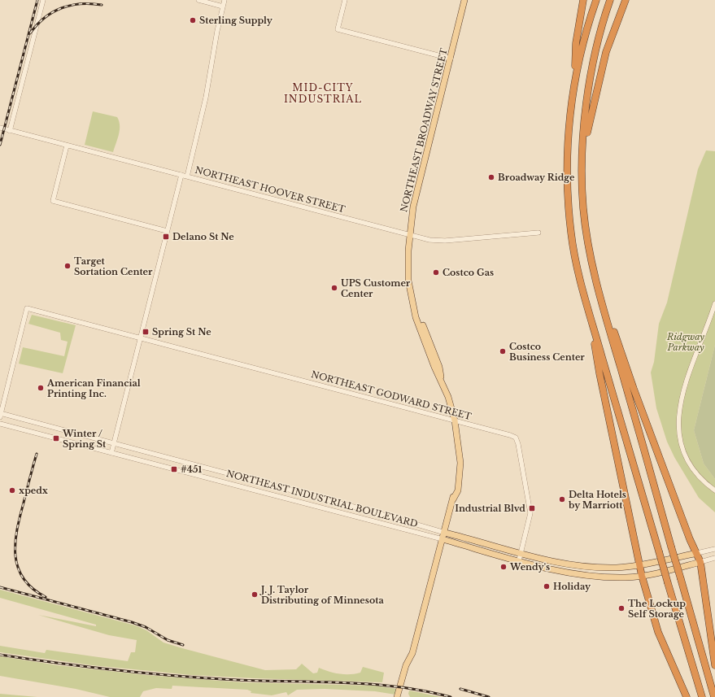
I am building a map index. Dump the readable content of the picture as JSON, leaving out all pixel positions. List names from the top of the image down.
{
  "streets": {
    "main road": ["NORTHEAST BROADWAY STREET", "NORTHEAST INDUSTRIAL BOULEVARD"],
    "street": ["NORTHEAST HOOVER STREET", "NORTHEAST GODWARD STREET"]
  },
  "crossings": [
    ["NORTHEAST BROADWAY STREET", "NORTHEAST HOOVER STREET"],
    ["NORTHEAST BROADWAY STREET", "NORTHEAST GODWARD STREET"],
    ["NORTHEAST BROADWAY STREET", "NORTHEAST INDUSTRIAL BOULEVARD"],
    ["NORTHEAST GODWARD STREET", "NORTHEAST INDUSTRIAL BOULEVARD"]
  ],
  "districts": ["MID-CITY INDUSTRIAL"],
  "parks": ["Ridgway Parkway"],
  "places": {
    "other": [
      "Sterling Supply",
      "Broadway Ridge",
      "Target Sortation Center",
      "Costco Gas",
      "UPS Customer Center",
      "Costco Business Center",
      "American Financial Printing Inc.",
      "xpedx",
      "Delta Hotels by Marriott",
      "Wendy's",
      "Holiday",
      "J. J. Taylor Distributing of Minnesota",
      "The Lockup Self Storage"
    ],
    "transit": [
      "Delano St Ne",
      "Spring St Ne",
      "Winter / Spring St",
      "#451",
      "Industrial Blvd"
    ]
  }
}
